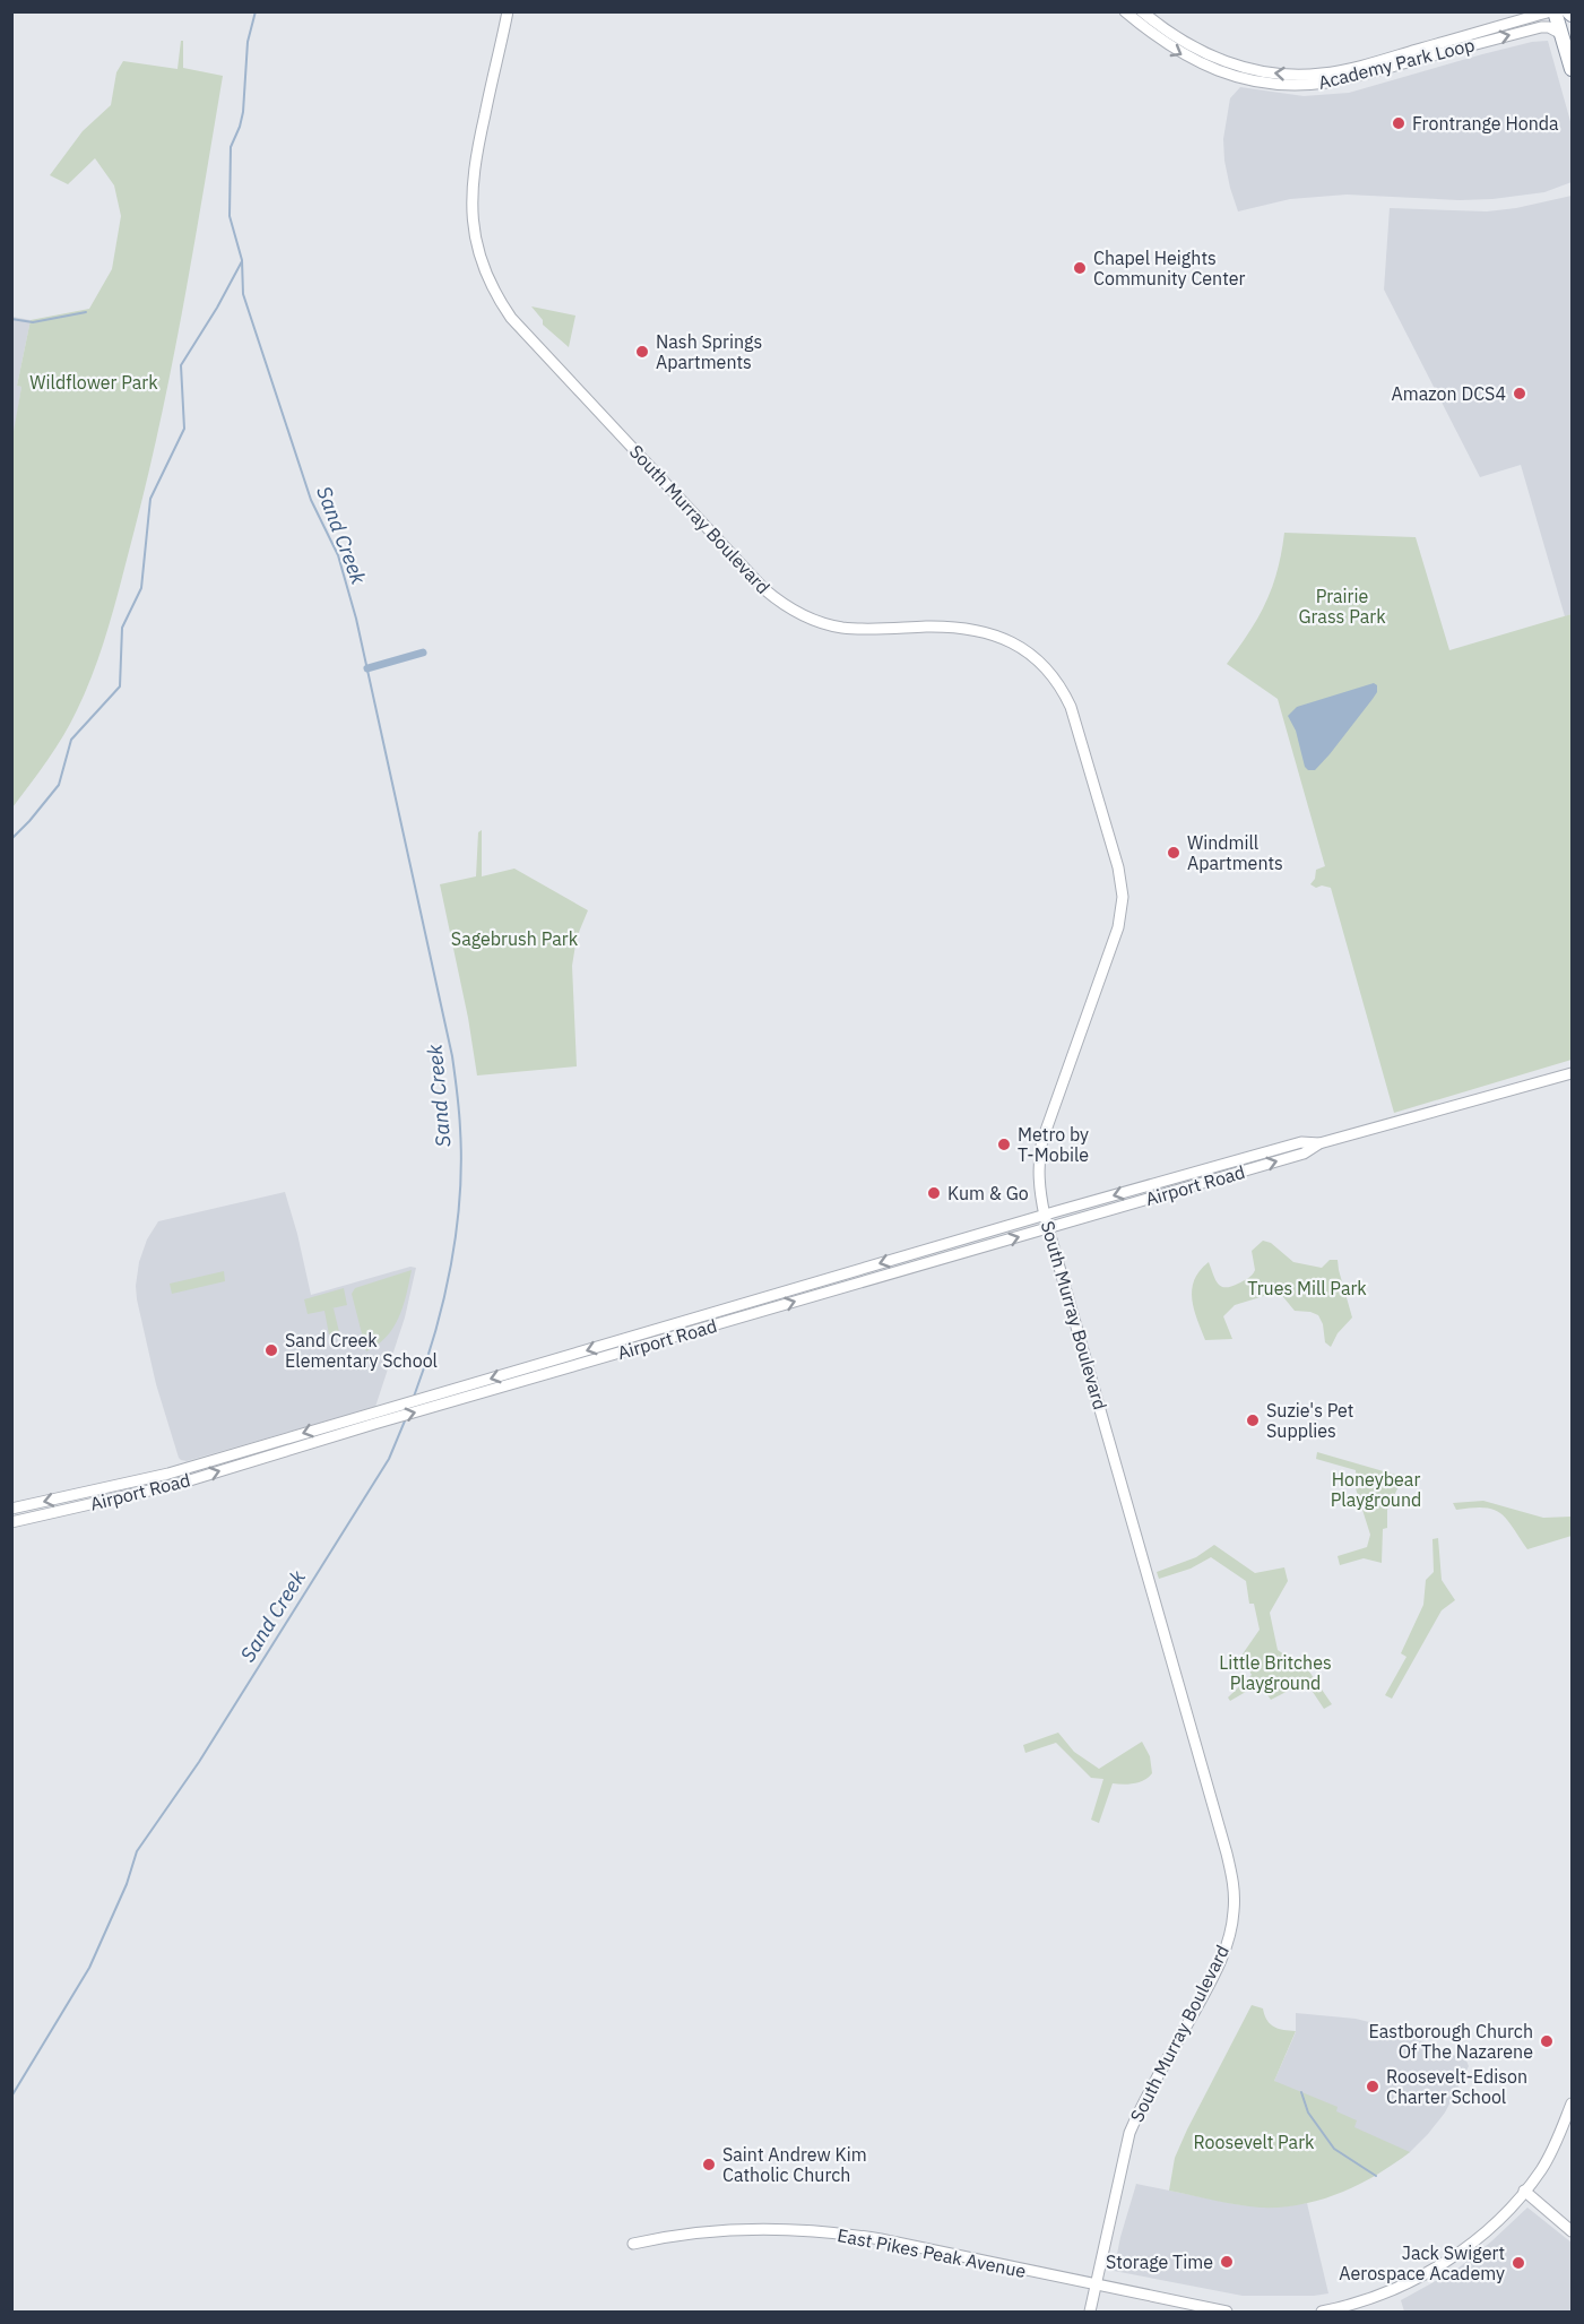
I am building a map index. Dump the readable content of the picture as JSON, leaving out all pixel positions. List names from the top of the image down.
{
  "streets": {
    "main road": [
      "Academy Park Loop",
      "South Murray Boulevard",
      "Airport Road",
      "East Pikes Peak Avenue"
    ]
  },
  "crossings": [
    ["South Murray Boulevard", "Airport Road"],
    ["South Murray Boulevard", "East Pikes Peak Avenue"]
  ],
  "water": ["Sand Creek"],
  "parks": [
    "Wildflower Park",
    "Prairie Grass Park",
    "Sagebrush Park",
    "Trues Mill Park",
    "Honeybear Playground",
    "Little Britches Playground",
    "Roosevelt Park"
  ],
  "places": [
    "Frontrange Honda",
    "Chapel Heights Community Center",
    "Nash Springs Apartments",
    "Amazon DCS4",
    "Windmill Apartments",
    "Metro by T-Mobile",
    "Kum & Go",
    "Sand Creek Elementary School",
    "Suzie's Pet Supplies",
    "Eastborough Church Of The Nazarene",
    "Roosevelt-Edison Charter School",
    "Saint Andrew Kim Catholic Church",
    "Storage Time",
    "Jack Swigert Aerospace Academy"
  ]
}
